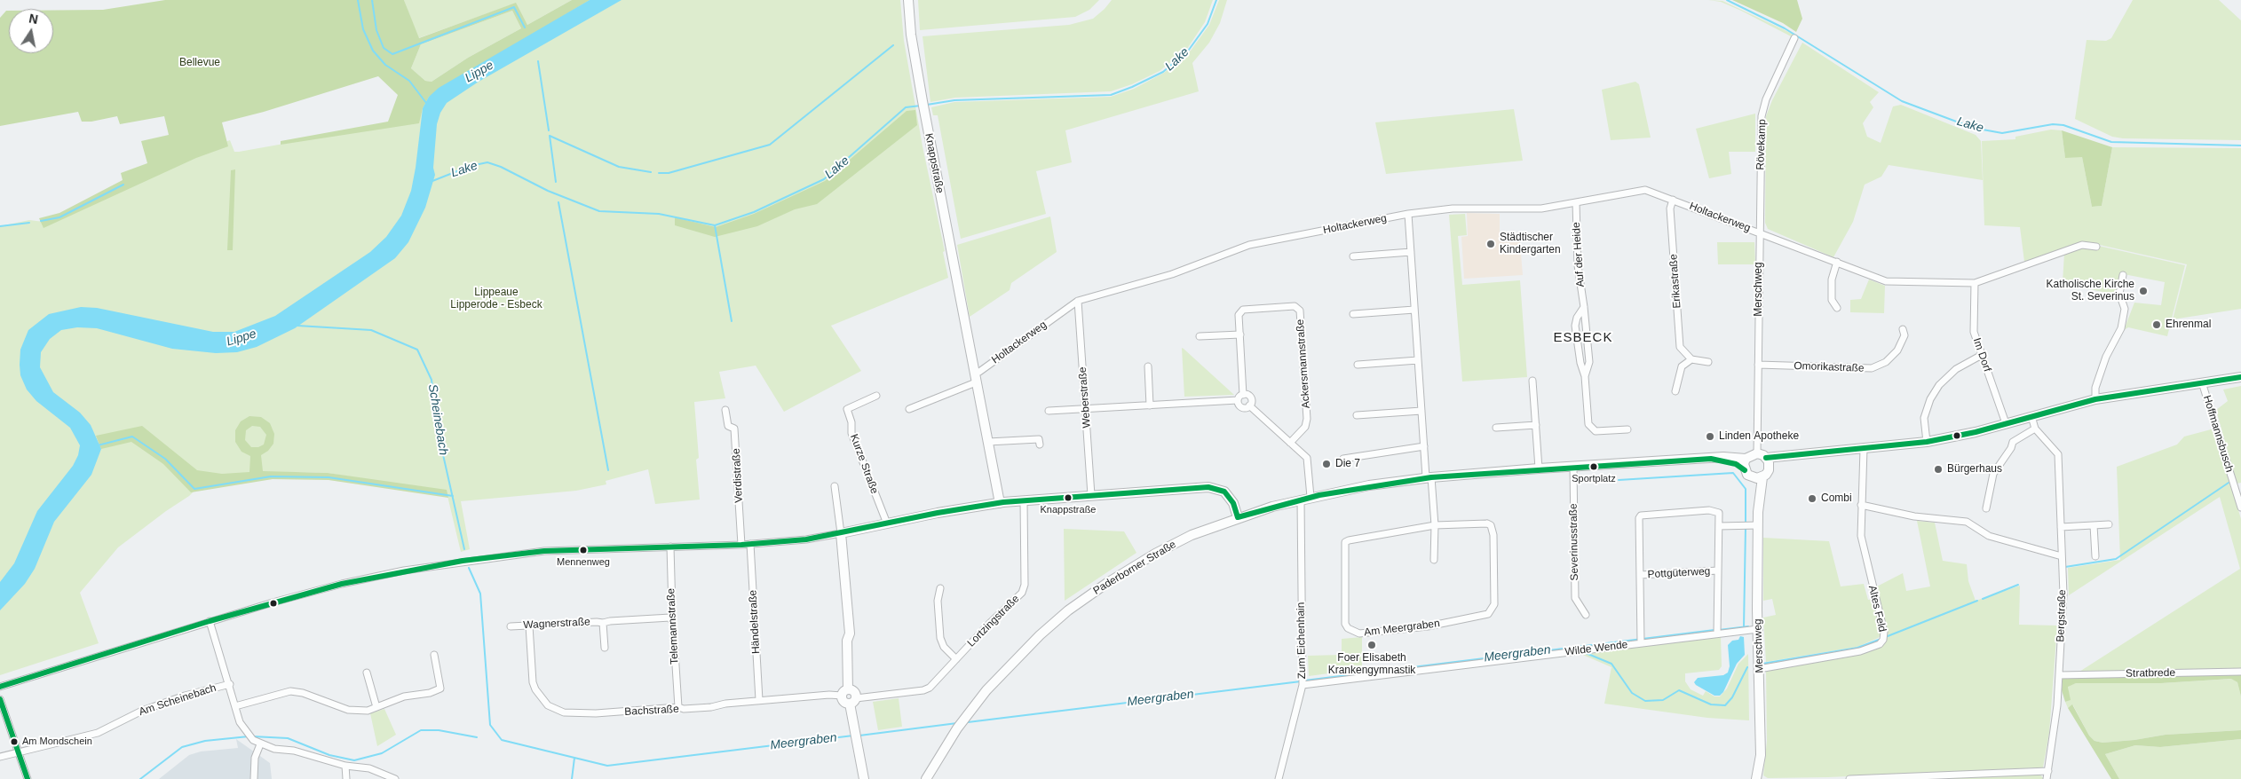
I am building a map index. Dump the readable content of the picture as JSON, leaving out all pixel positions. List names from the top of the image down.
{
  "streets": {
    "main road": ["Knappstraße", "Merschweg", "Paderborner Straße"],
    "street": [
      "Rövekamp",
      "Holtackerweg",
      "Auf der Heide",
      "Erikastraße",
      "Im Dorf",
      "Ackersmannstraße",
      "Omorikastraße",
      "Weberstraße",
      "Hoffmannsbusch",
      "Kurze Straße",
      "Verdistraße",
      "Severinusstraße",
      "Pottgüterweg",
      "Altes Feld",
      "Bergstraße",
      "Lortzingstraße",
      "Händelstraße",
      "Wagnerstraße",
      "Telemannstraße",
      "Am Meergraben",
      "Zum Eichenhain",
      "Wilde Wende",
      "Stratbrede",
      "Am Scheinebach",
      "Bachstraße"
    ]
  },
  "crossings": [
    ["Rövekamp", "Holtackerweg"],
    ["Rövekamp", "Merschweg"],
    ["Knappstraße", "Holtackerweg"],
    ["Holtackerweg", "Auf der Heide"],
    ["Holtackerweg", "Erikastraße"],
    ["Holtackerweg", "Merschweg"],
    ["Holtackerweg", "Weberstraße"],
    ["Merschweg", "Omorikastraße"],
    ["Merschweg", "Paderborner Straße"],
    ["Merschweg", "Altes Feld"],
    ["Merschweg", "Wilde Wende"],
    ["Ackersmannstraße", "Paderborner Straße"],
    ["Severinusstraße", "Paderborner Straße"],
    ["Paderborner Straße", "Zum Eichenhain"],
    ["Pottgüterweg", "Wilde Wende"],
    ["Bergstraße", "Stratbrede"],
    ["Händelstraße", "Bachstraße"],
    ["Wagnerstraße", "Telemannstraße"],
    ["Wagnerstraße", "Bachstraße"],
    ["Telemannstraße", "Bachstraße"],
    ["Zum Eichenhain", "Wilde Wende"]
  ],
  "districts": ["ESBECK"],
  "water": [
    "Lake",
    "Lippe",
    "Scheinebach",
    "Meergraben"
  ],
  "parks": ["Bellevue", "Lippeaue Lipperode - Esbeck"],
  "places": [
    "Städtischer Kindergarten",
    "Katholische Kirche St. Severinus",
    "Ehrenmal",
    "Linden Apotheke",
    "Die 7",
    "Sportplatz",
    "Bürgerhaus",
    "Knappstraße",
    "Combi",
    "Mennenweg",
    "Foer Elisabeth Krankengymnastik",
    "Am Mondschein"
  ],
  "north": "top"
}
